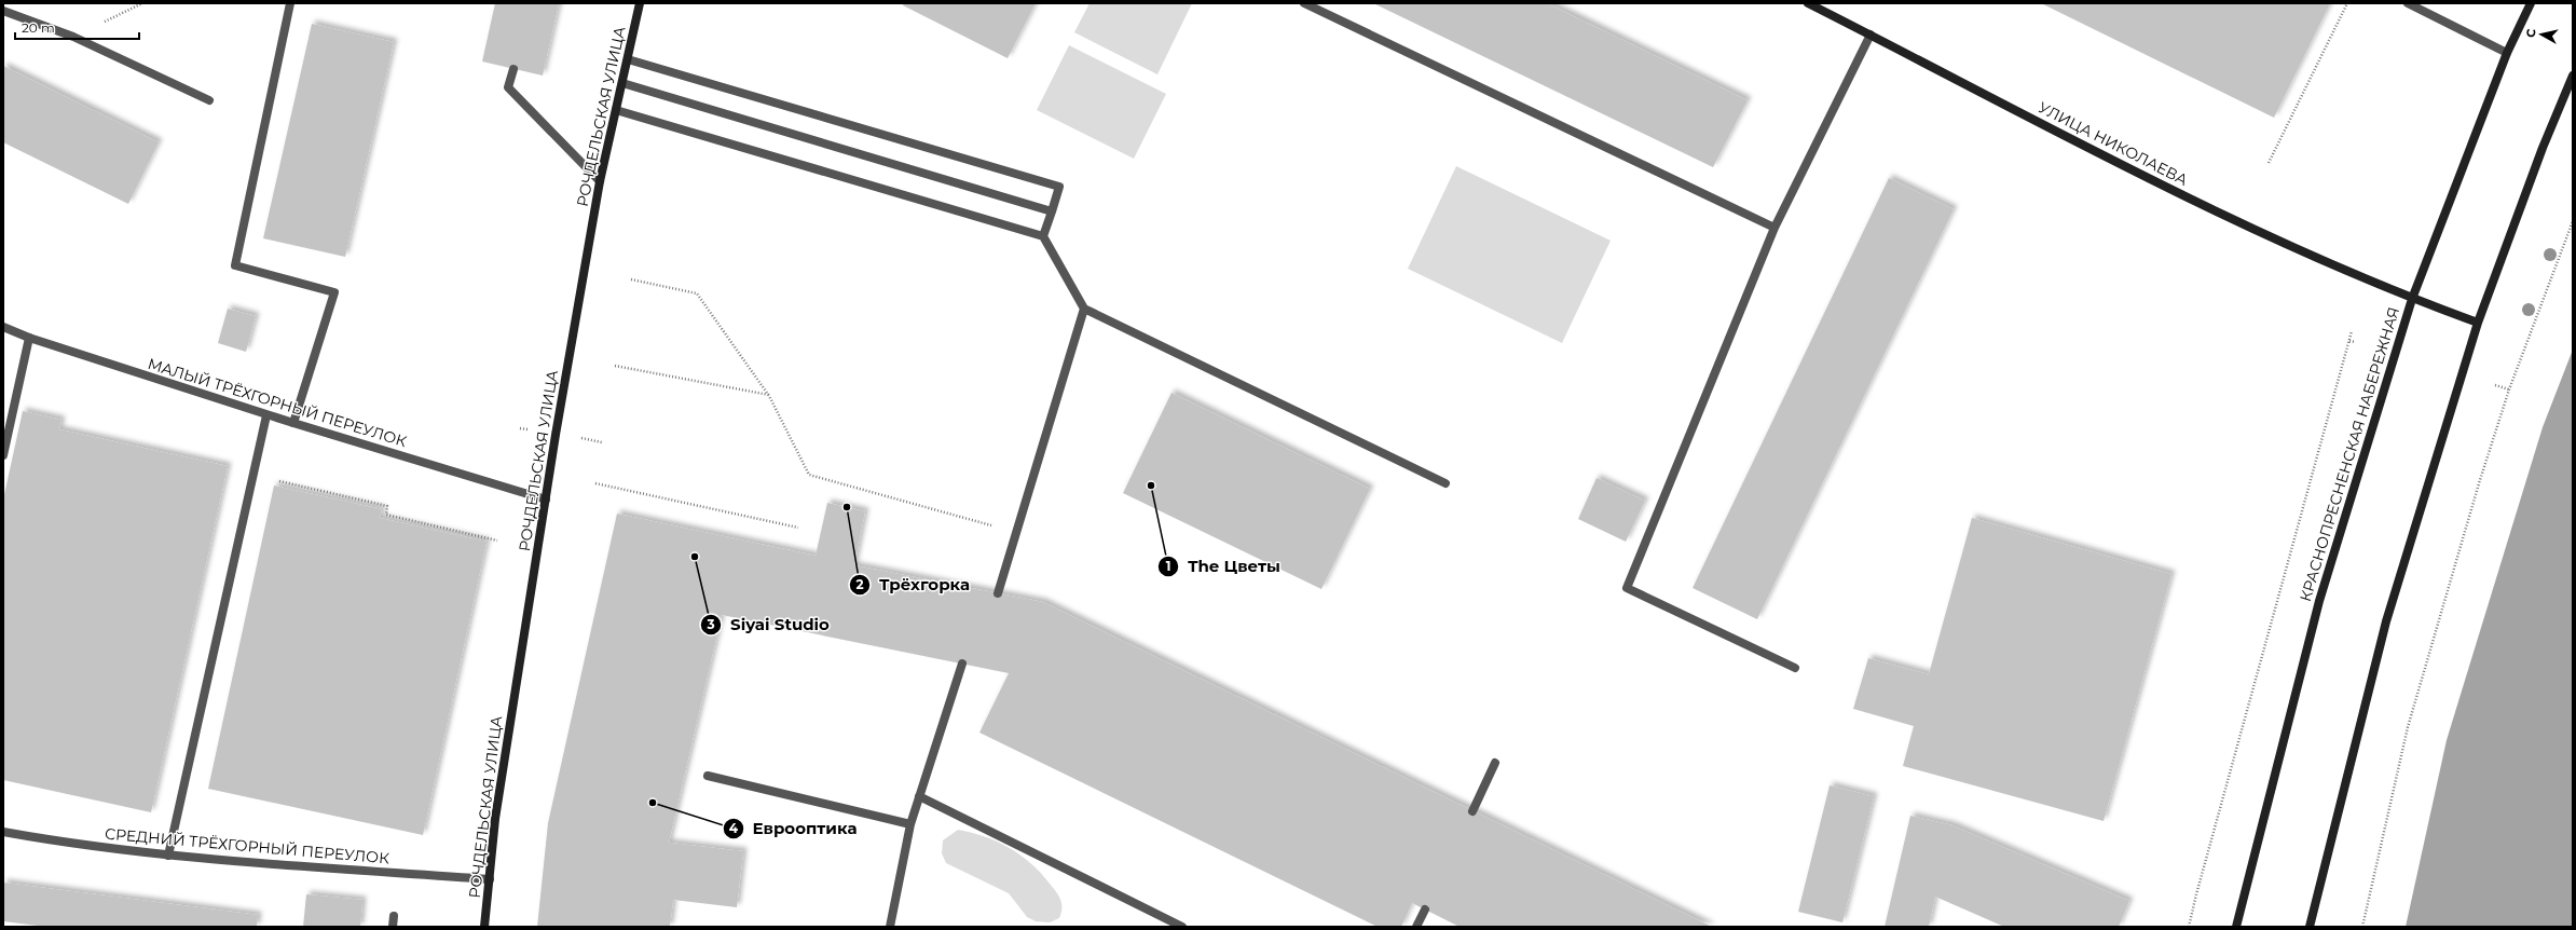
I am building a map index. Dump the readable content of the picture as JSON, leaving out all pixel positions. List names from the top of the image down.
{
  "streets": {
    "main road": ["РОЧДЕЛЬСКАЯ УЛИЦА", "УЛИЦА НИКОЛАЕВА", "КРАСНОПРЕСНЕНСКАЯ НАБЕРЕЖНАЯ"],
    "street": ["МАЛЫЙ ТРЁХГОРНЫЙ ПЕРЕУЛОК", "СРЕДНИЙ ТРЁХГОРНЫЙ ПЕРЕУЛОК"]
  },
  "crossings": [
    ["РОЧДЕЛЬСКАЯ УЛИЦА", "МАЛЫЙ ТРЁХГОРНЫЙ ПЕРЕУЛОК"],
    ["РОЧДЕЛЬСКАЯ УЛИЦА", "СРЕДНИЙ ТРЁХГОРНЫЙ ПЕРЕУЛОК"],
    ["УЛИЦА НИКОЛАЕВА", "КРАСНОПРЕСНЕНСКАЯ НАБЕРЕЖНАЯ"]
  ],
  "places": [
    "The Цветы",
    "Трёхгорка",
    "Siyai Studio",
    "Еврооптика"
  ],
  "scale_bar": "20 m",
  "north": "left"
}
